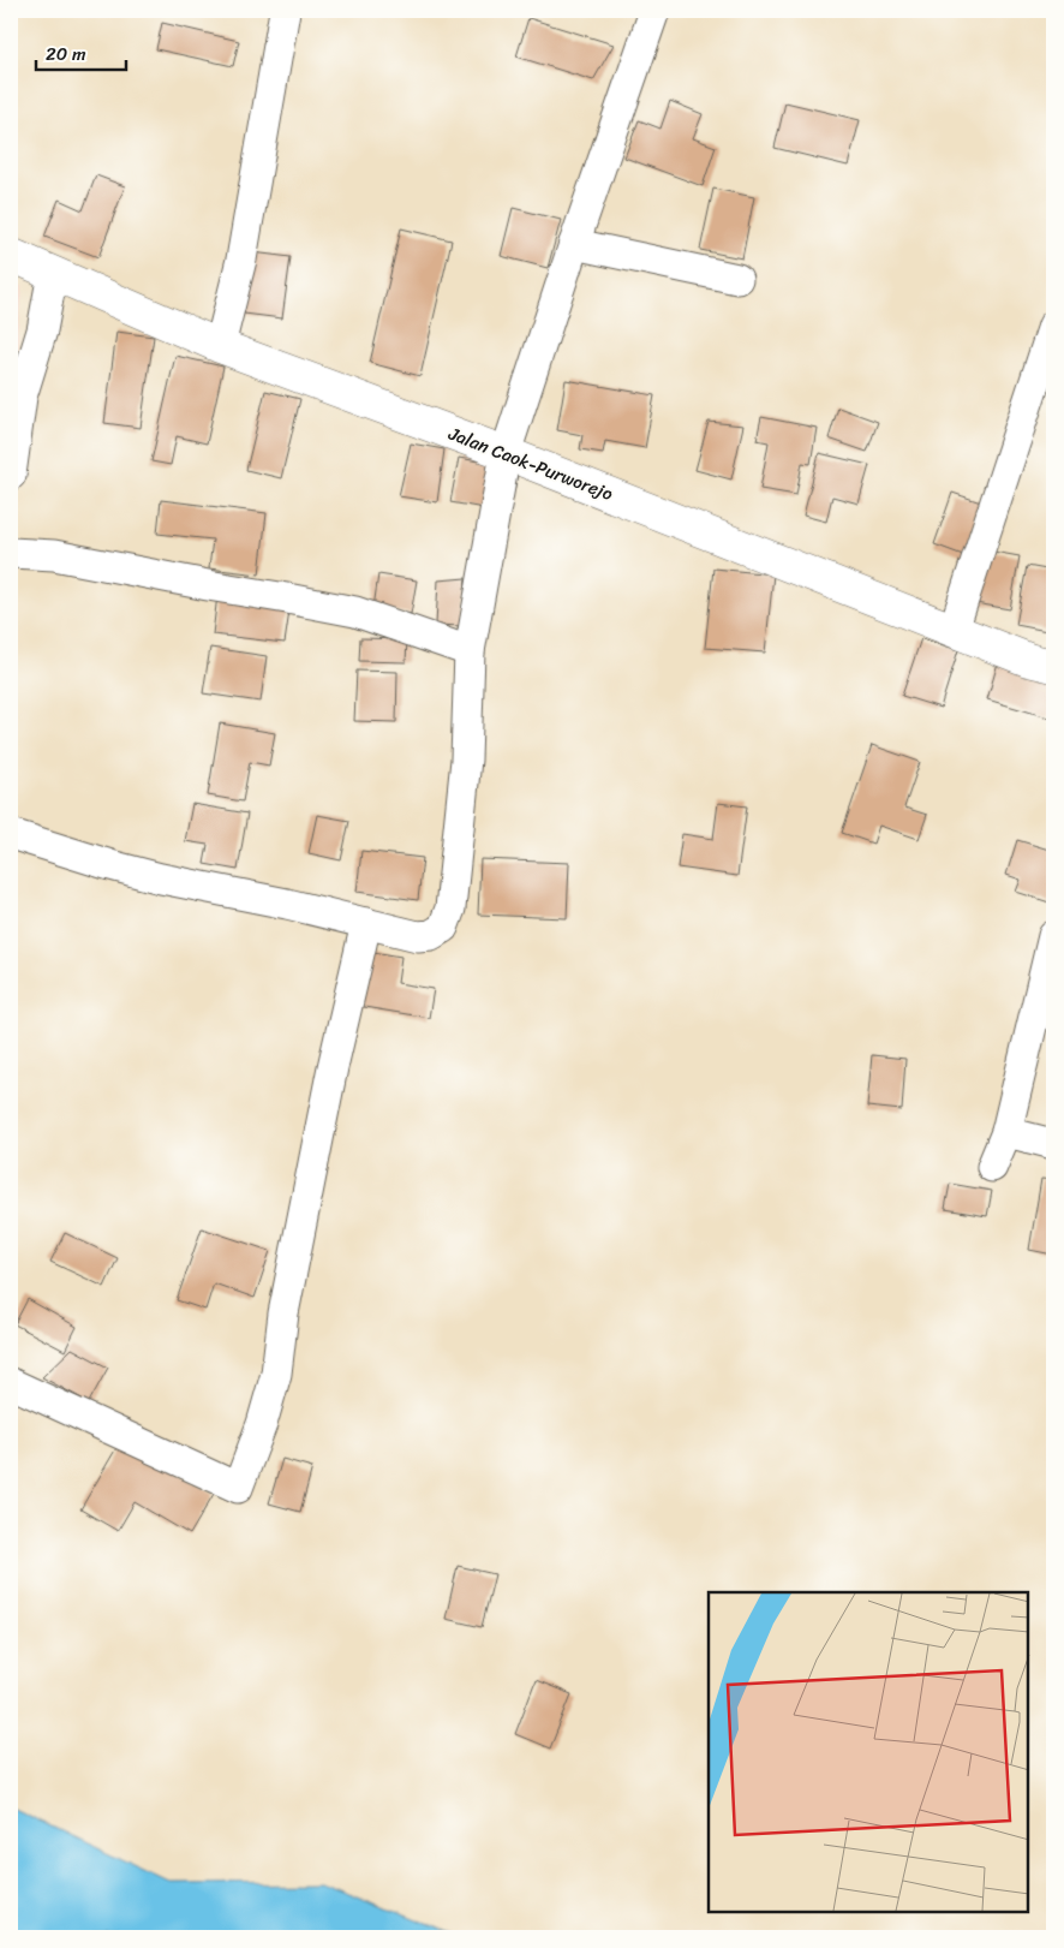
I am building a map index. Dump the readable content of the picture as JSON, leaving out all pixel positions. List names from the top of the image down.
{
  "streets": {
    "street": ["Jalan Caok-Purworejo"]
  },
  "scale_bar": "20 m"
}
